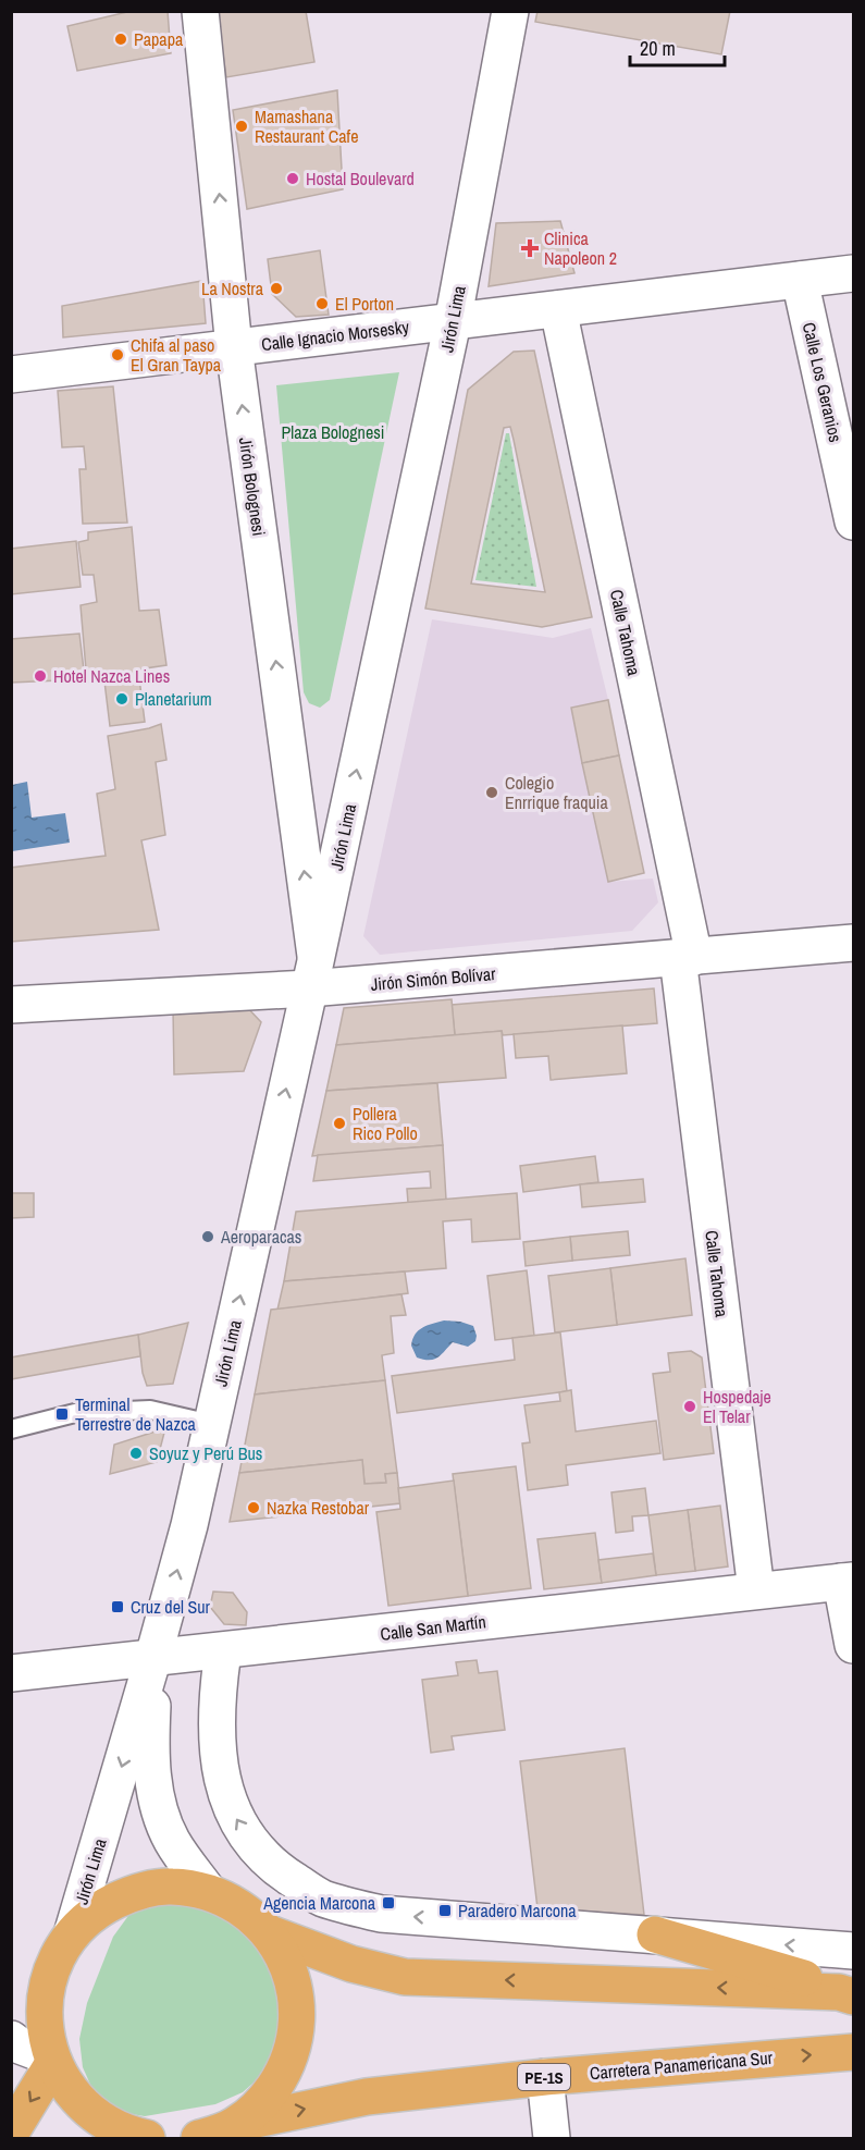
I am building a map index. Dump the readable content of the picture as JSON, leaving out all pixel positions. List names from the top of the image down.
{
  "streets": {
    "highway": ["Carretera Panamericana Sur", "PE-1S"],
    "street": [
      "Jirón Lima",
      "Calle Ignacio Morsesky",
      "Calle Los Geranios",
      "Jirón Bolognesi",
      "Calle Tahoma",
      "Jirón Simón Bolívar",
      "Calle San Martín"
    ]
  },
  "crossings": [
    ["Jirón Lima", "Calle Ignacio Morsesky"],
    ["Jirón Lima", "Jirón Bolognesi"],
    ["Jirón Lima", "Jirón Simón Bolívar"],
    ["Jirón Lima", "Calle San Martín"],
    ["Jirón Lima", "PE-1S"],
    ["Calle Ignacio Morsesky", "Calle Los Geranios"],
    ["Calle Ignacio Morsesky", "Jirón Bolognesi"],
    ["Calle Ignacio Morsesky", "Calle Tahoma"],
    ["Jirón Bolognesi", "Jirón Simón Bolívar"],
    ["Calle Tahoma", "Jirón Simón Bolívar"],
    ["Calle Tahoma", "Calle San Martín"],
    ["Carretera Panamericana Sur", "PE-1S"]
  ],
  "one_way": ["Jirón Bolognesi"],
  "parks": ["Plaza Bolognesi"],
  "places": {
    "other": [
      "Papapa",
      "Mamashana Restaurant Cafe",
      "Hostal Boulevard",
      "La Nostra",
      "El Porton",
      "Chifa al paso El Gran Taypa",
      "Hotel Nazca Lines",
      "Planetarium",
      "Colegio Enrrique fraquia",
      "Pollera Rico Pollo",
      "Aeroparacas",
      "Hospedaje El Telar",
      "Soyuz y Perú Bus",
      "Nazka Restobar"
    ],
    "health": ["Clinica Napoleon 2"],
    "transit": [
      "Terminal Terrestre de Nazca",
      "Cruz del Sur",
      "Agencia Marcona",
      "Paradero Marcona"
    ]
  },
  "scale_bar": "20 m"
}
